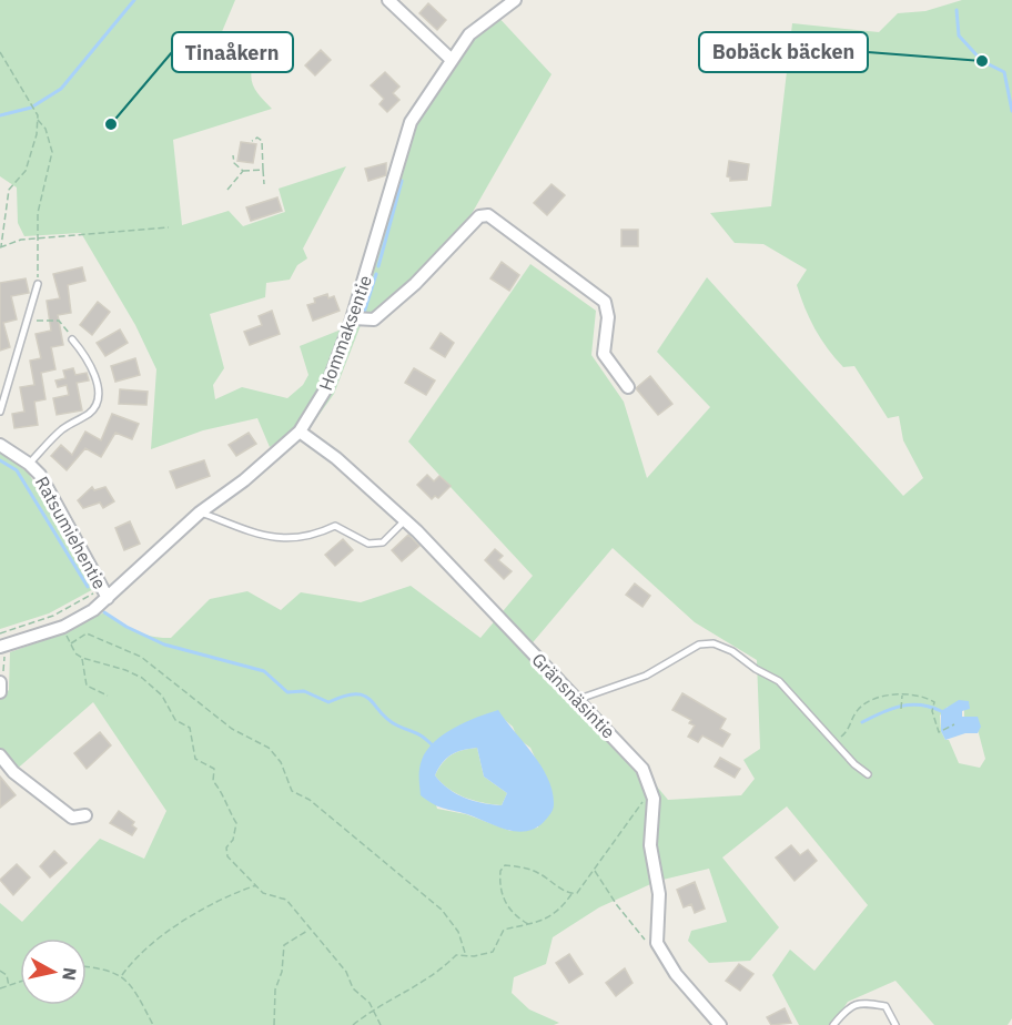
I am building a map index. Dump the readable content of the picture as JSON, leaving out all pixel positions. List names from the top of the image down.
{
  "streets": {
    "street": ["Hommaksentie", "Ratsumiehentie", "Gränsnäsintie"]
  },
  "crossings": [
    ["Hommaksentie", "Ratsumiehentie"],
    ["Hommaksentie", "Gränsnäsintie"]
  ],
  "places": ["Bobäck bäcken", "Tinaåkern"],
  "north": "right"
}
